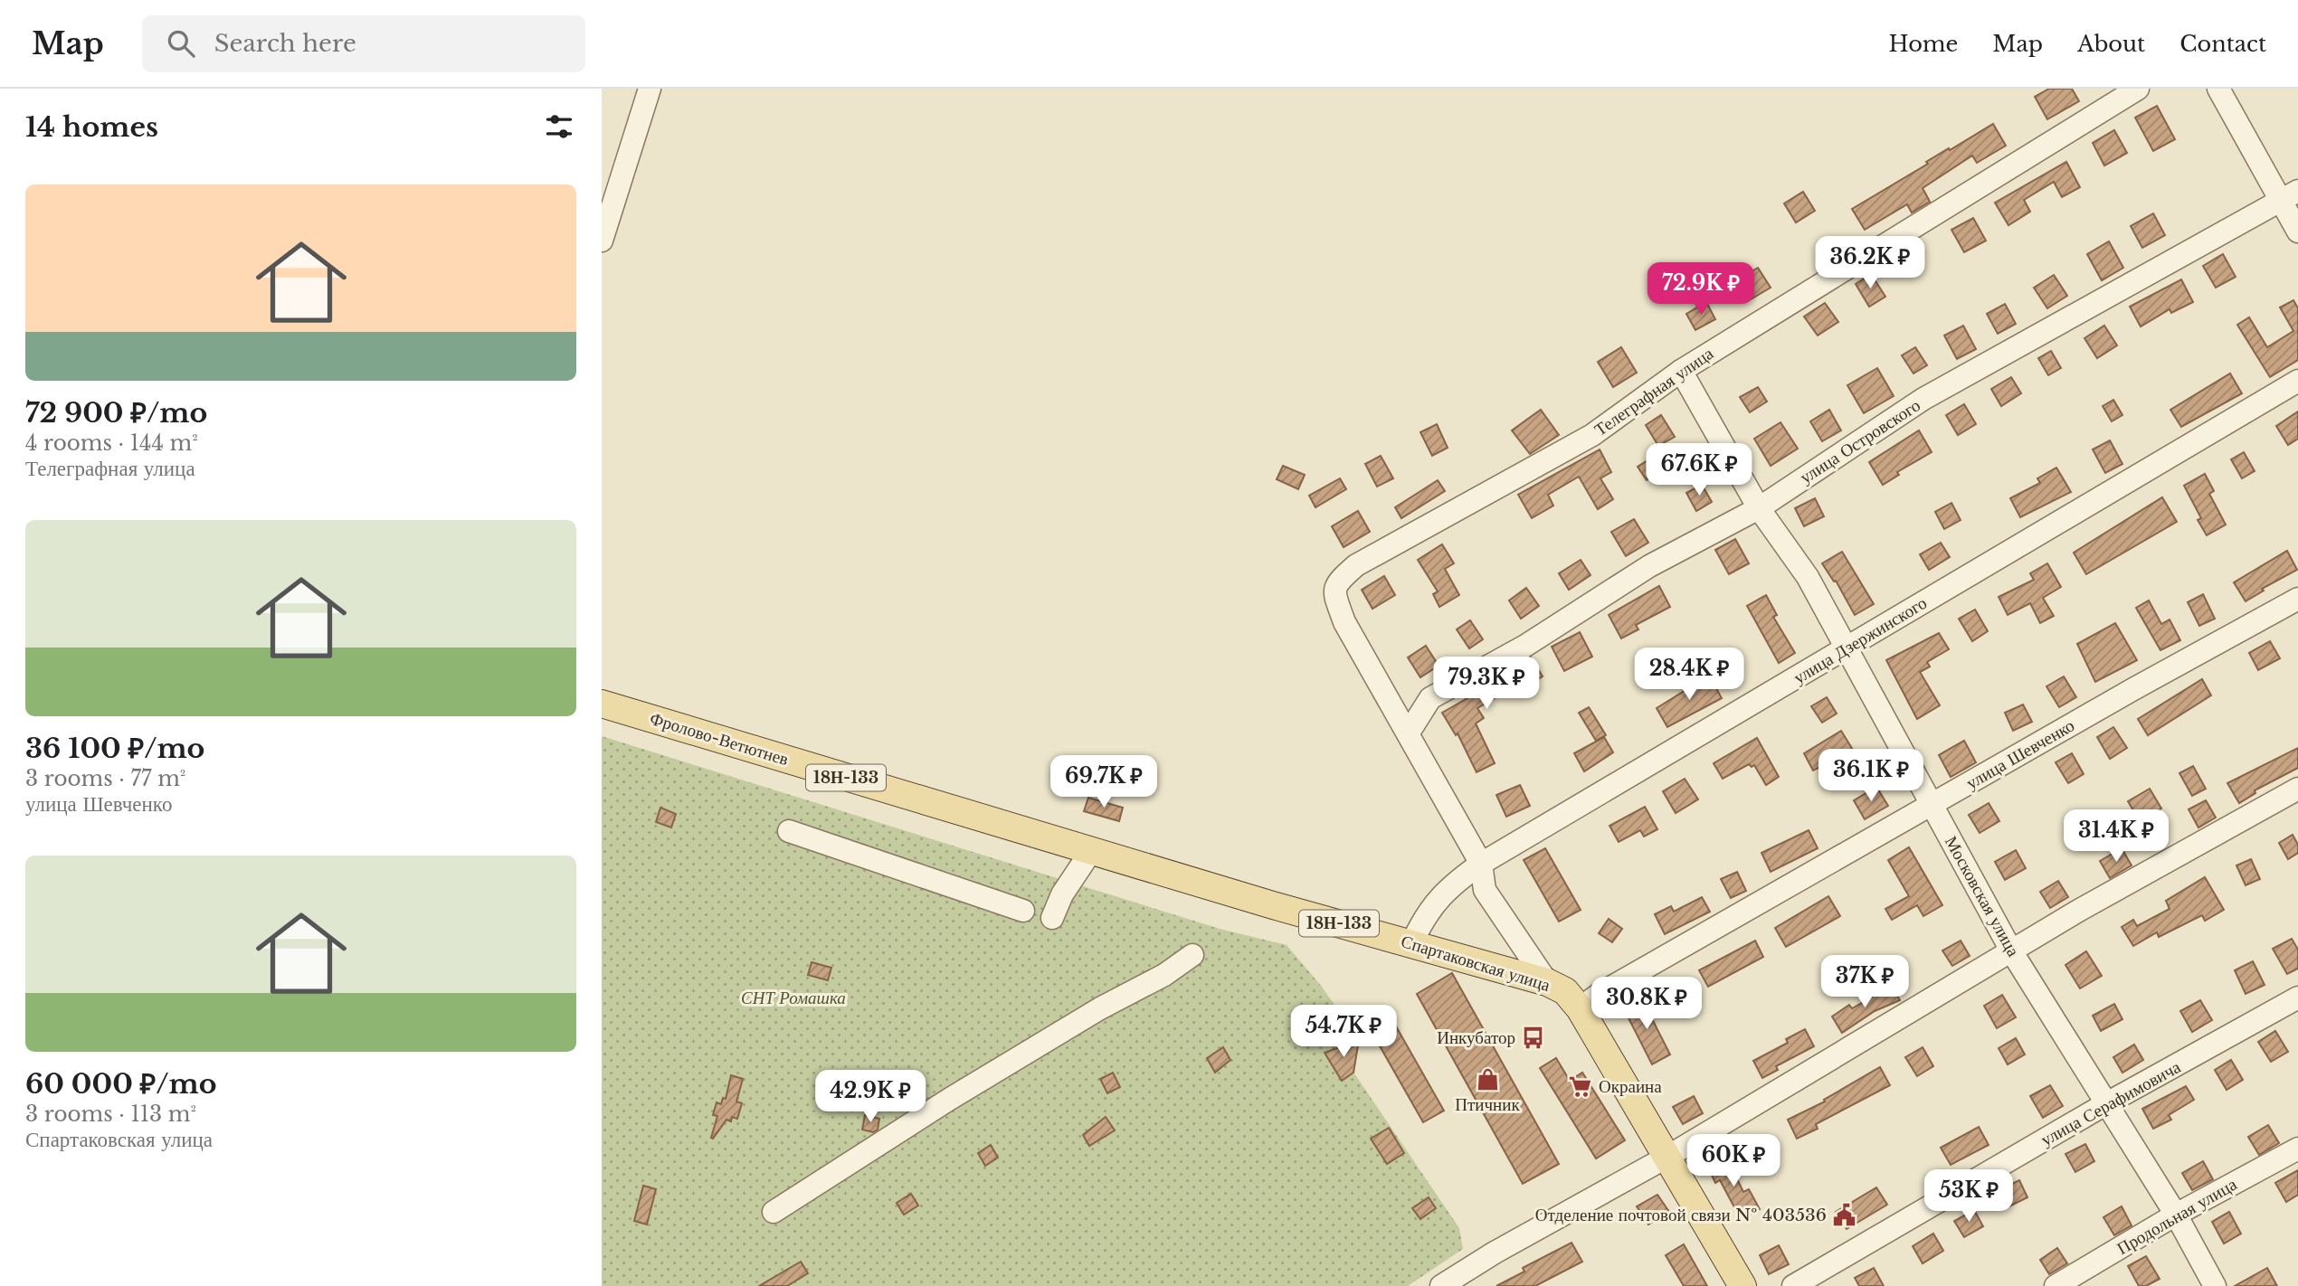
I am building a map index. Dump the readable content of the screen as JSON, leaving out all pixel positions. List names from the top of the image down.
{
  "streets": {
    "main road": ["Фролово-Ветютнев", "18Н-133", "Спартаковская улица"],
    "street": [
      "Телеграфная улица",
      "улица Островского",
      "улица Дзержинского",
      "улица Шевченко",
      "Московская улица",
      "улица Серафимовича",
      "Продольная улица"
    ]
  },
  "crossings": [
    ["Телеграфная улица", "улица Островского"],
    ["Телеграфная улица", "Московская улица"],
    ["улица Островского", "Московская улица"],
    ["улица Дзержинского", "Московская улица"],
    ["улица Дзержинского", "Спартаковская улица"],
    ["Фролово-Ветютнев", "Спартаковская улица"],
    ["улица Шевченко", "Московская улица"],
    ["улица Шевченко", "Спартаковская улица"],
    ["Московская улица", "улица Серафимовича"],
    ["Московская улица", "Продольная улица"]
  ],
  "parks": ["СНТ Ромашка"],
  "places": {
    "bus stop": ["Инкубатор"],
    "shop": ["Птичник"],
    "supermarket": ["Окраина"],
    "public building": ["Отделение почтовой связи № 403536"]
  },
  "page": {
    "header": "Map",
    "search": "Search here",
    "nav": [
      "Home",
      "Map",
      "About",
      "Contact"
    ],
    "heading": "14 homes",
    "list": [
      {
        "name": "72 900 ₽/mo",
        "note": "4 rooms · 144 m² · Телеграфная улица"
      },
      {
        "name": "36 100 ₽/mo",
        "note": "3 rooms · 77 m² · улица Шевченко"
      },
      {
        "name": "60 000 ₽/mo",
        "note": "3 rooms · 113 m² · Спартаковская улица"
      }
    ],
    "price": [
      "36.2K ₽",
      "72.9K ₽",
      "67.6K ₽",
      "28.4K ₽",
      "79.3K ₽",
      "36.1K ₽",
      "69.7K ₽",
      "31.4K ₽",
      "37K ₽",
      "30.8K ₽",
      "54.7K ₽",
      "42.9K ₽",
      "60K ₽",
      "53K ₽"
    ]
  }
}
